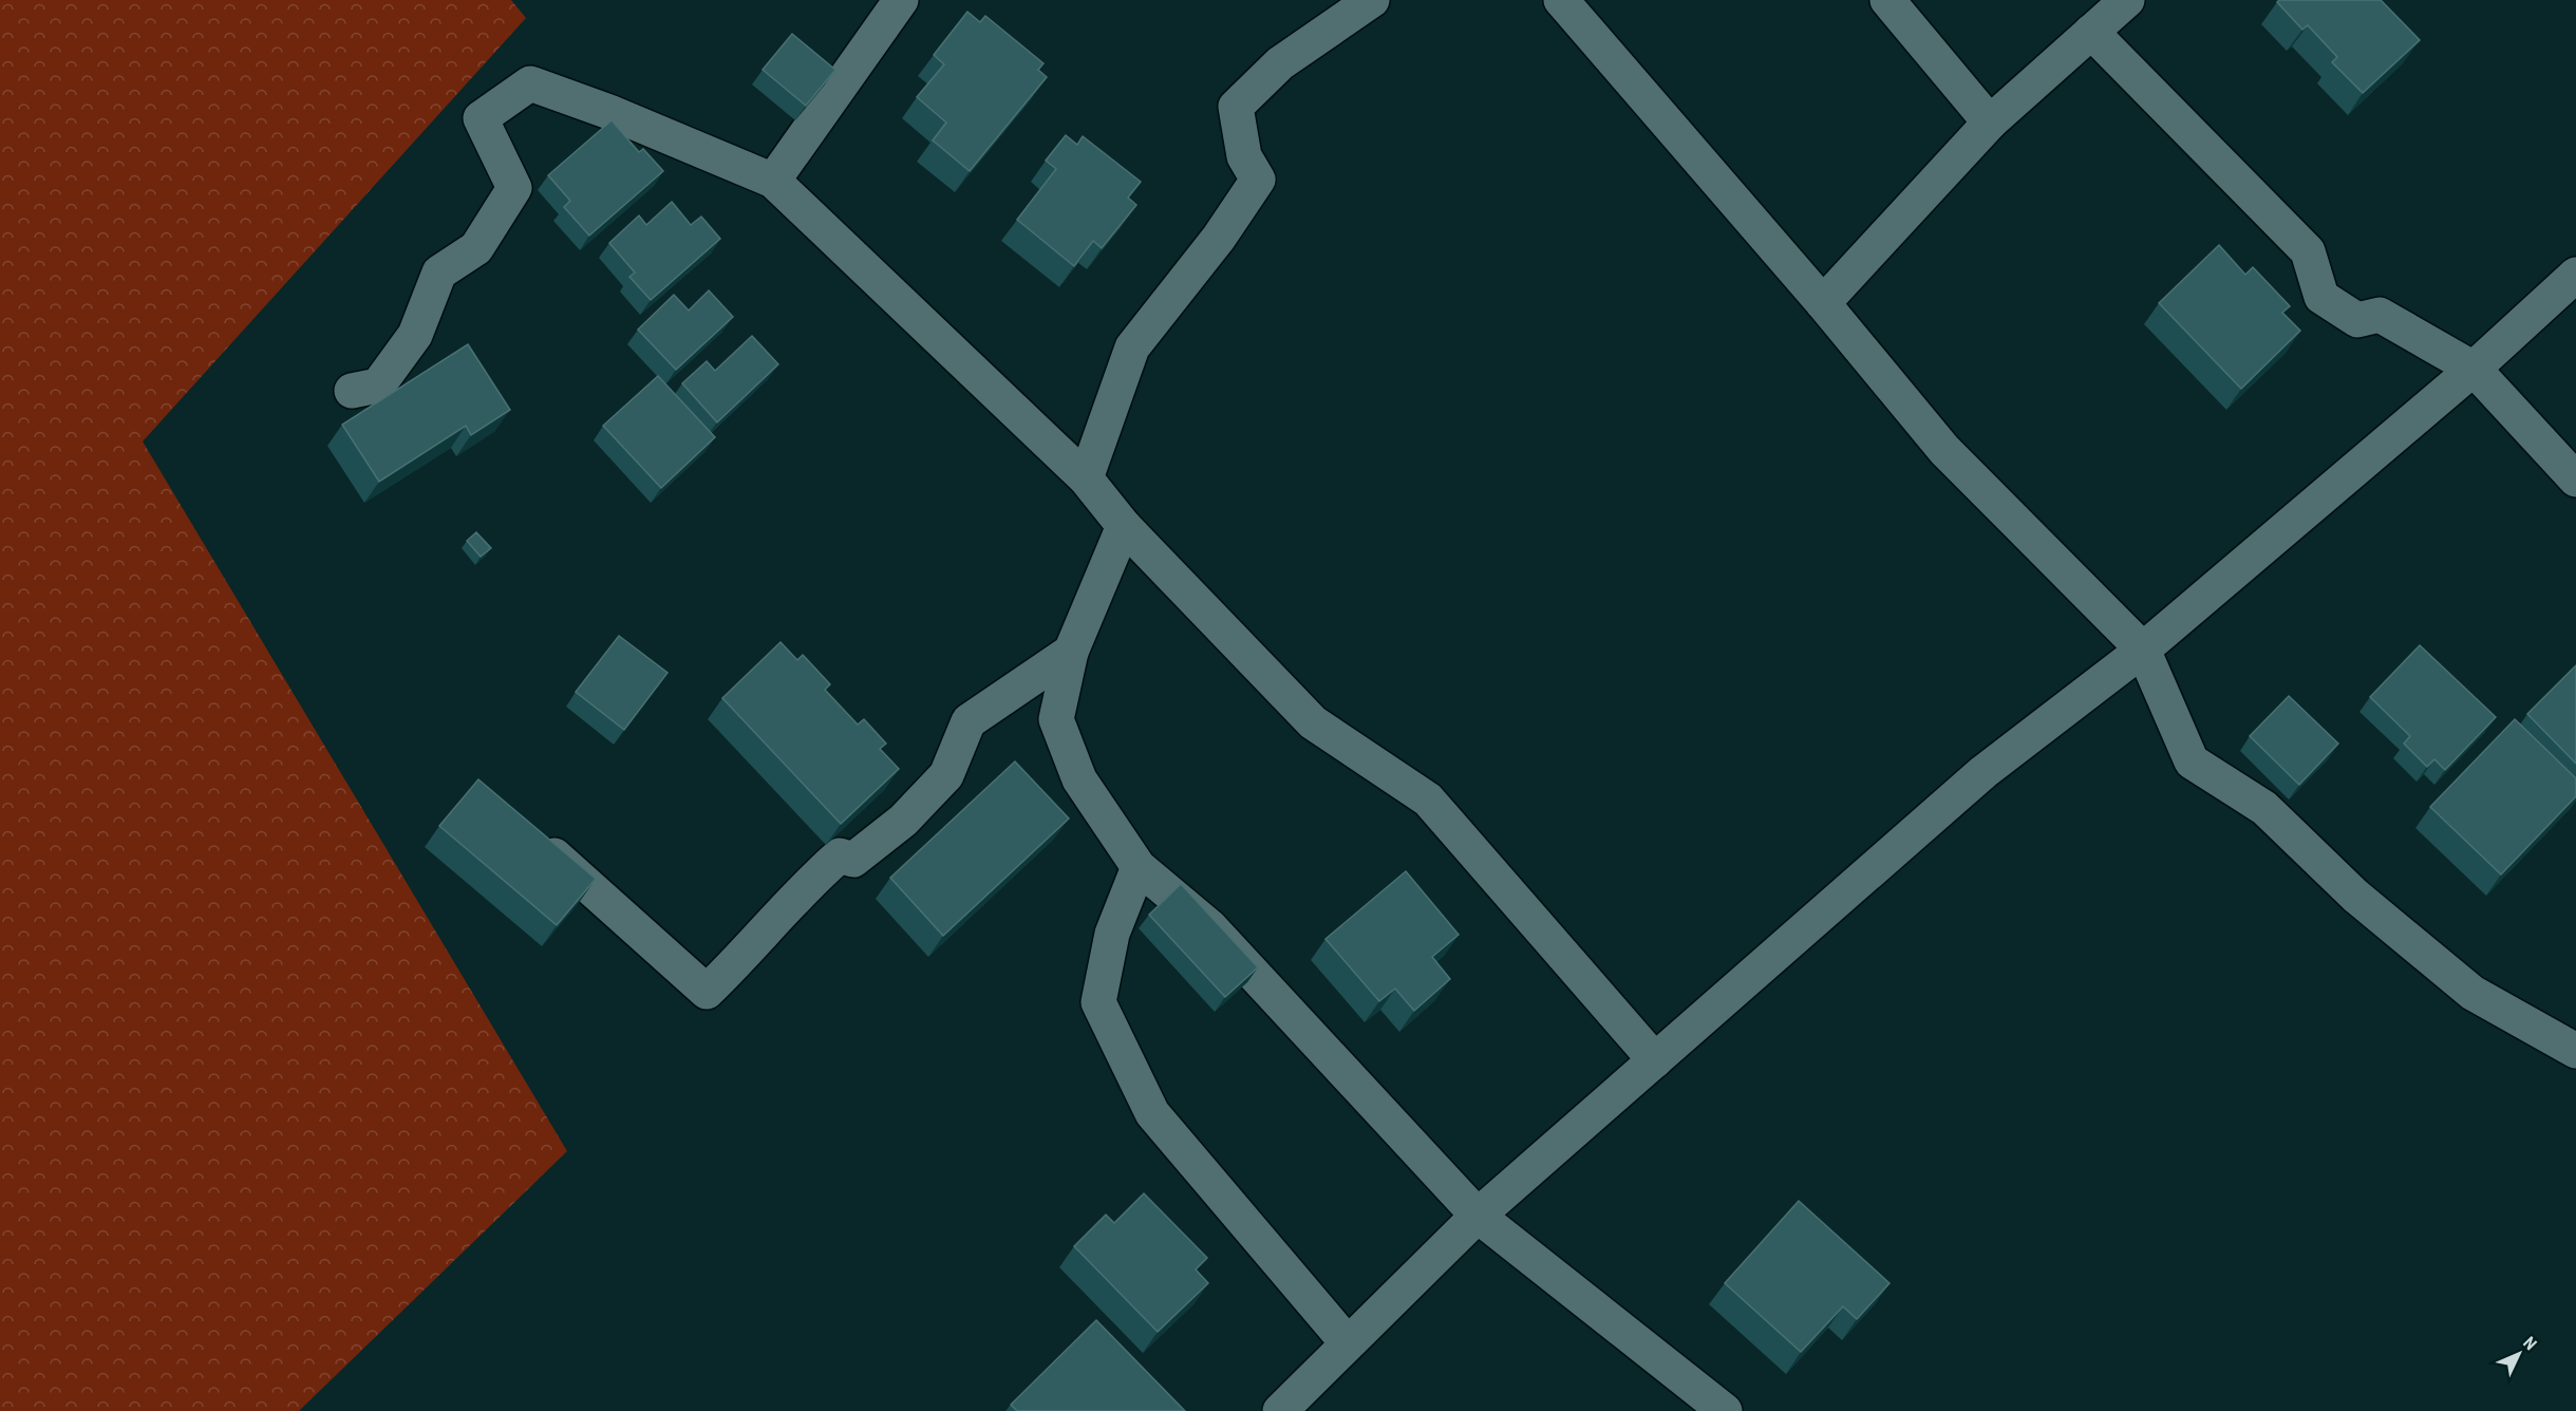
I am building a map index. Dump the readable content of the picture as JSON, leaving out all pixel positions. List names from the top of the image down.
{
  "north": "top right"
}
